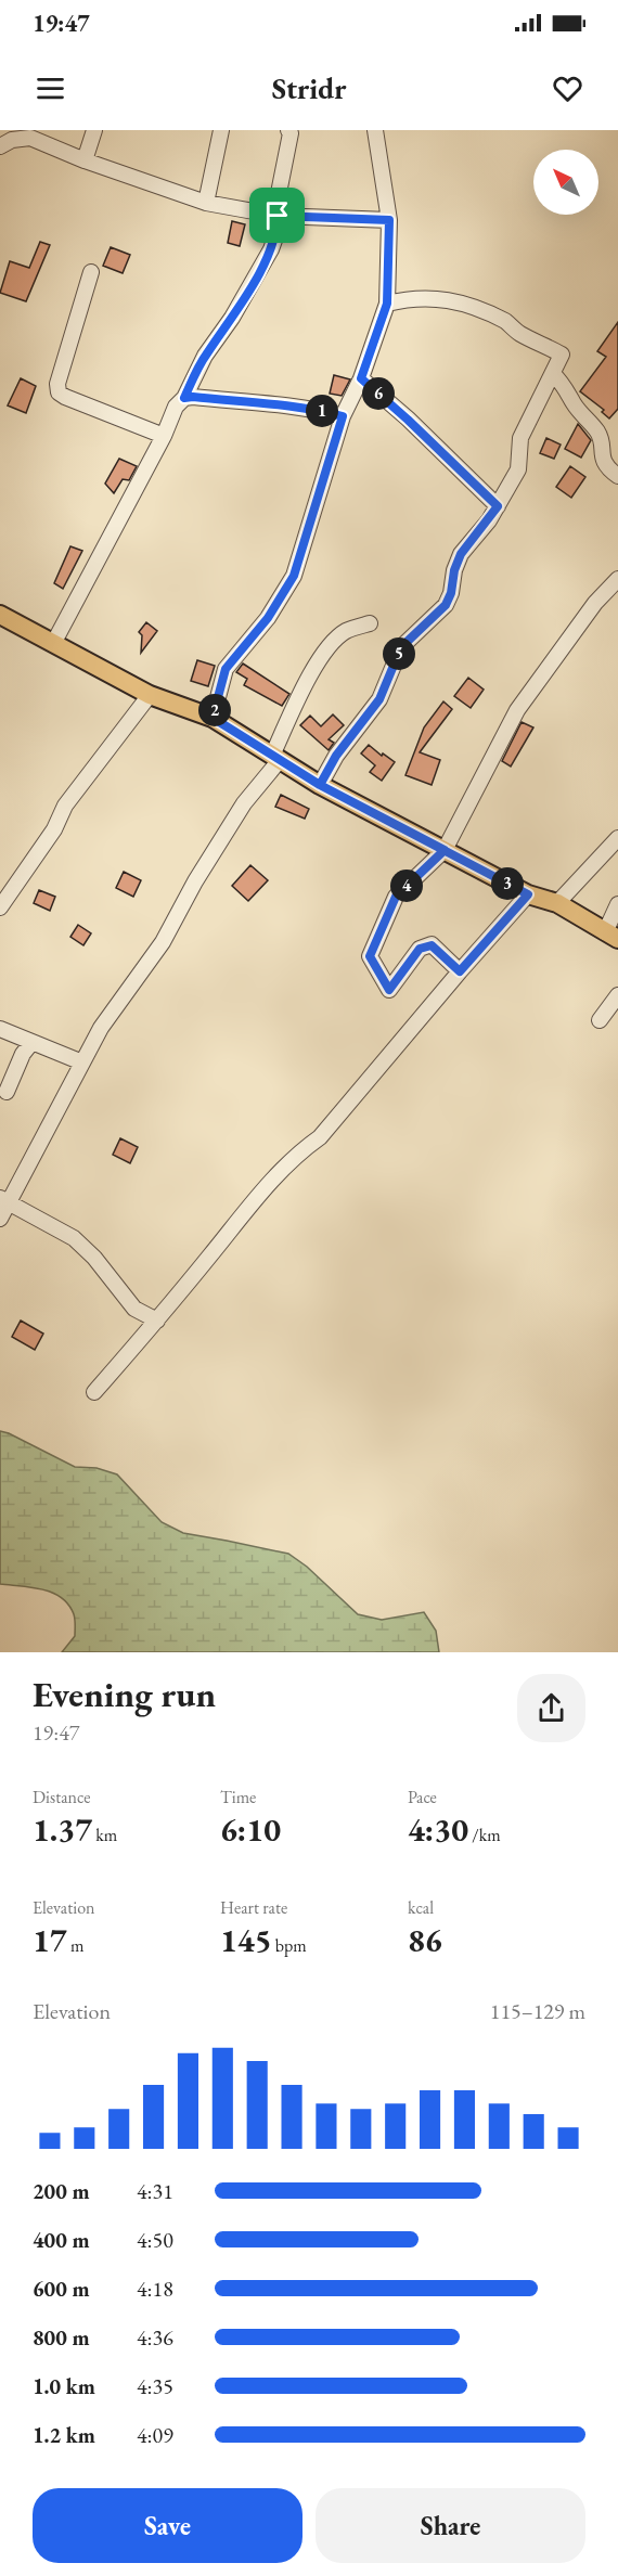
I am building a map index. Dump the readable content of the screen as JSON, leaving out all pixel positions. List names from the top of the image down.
{
  "north": "top left",
  "page": {
    "status": "19:47",
    "header": "Stridr",
    "pins": [
      "6",
      "1",
      "5",
      "2",
      "3",
      "4"
    ],
    "heading": ["Evening run", "19:47"],
    "stats": [
      ["Distance", "1.37 km"],
      ["Time", "6:10"],
      ["Pace", "4:30 /km"],
      ["Elevation", "17 m"],
      ["Heart rate", "145 bpm"],
      ["kcal", "86"]
    ],
    "chart": ["Elevation", "115–129 m"],
    "list": [
      {
        "name": "200 m",
        "note": "4:31"
      },
      {
        "name": "400 m",
        "note": "4:50"
      },
      {
        "name": "600 m",
        "note": "4:18"
      },
      {
        "name": "800 m",
        "note": "4:36"
      },
      {
        "name": "1.0 km",
        "note": "4:35"
      },
      {
        "name": "1.2 km",
        "note": "4:09"
      }
    ],
    "buttons": ["Save", "Share"]
  }
}
